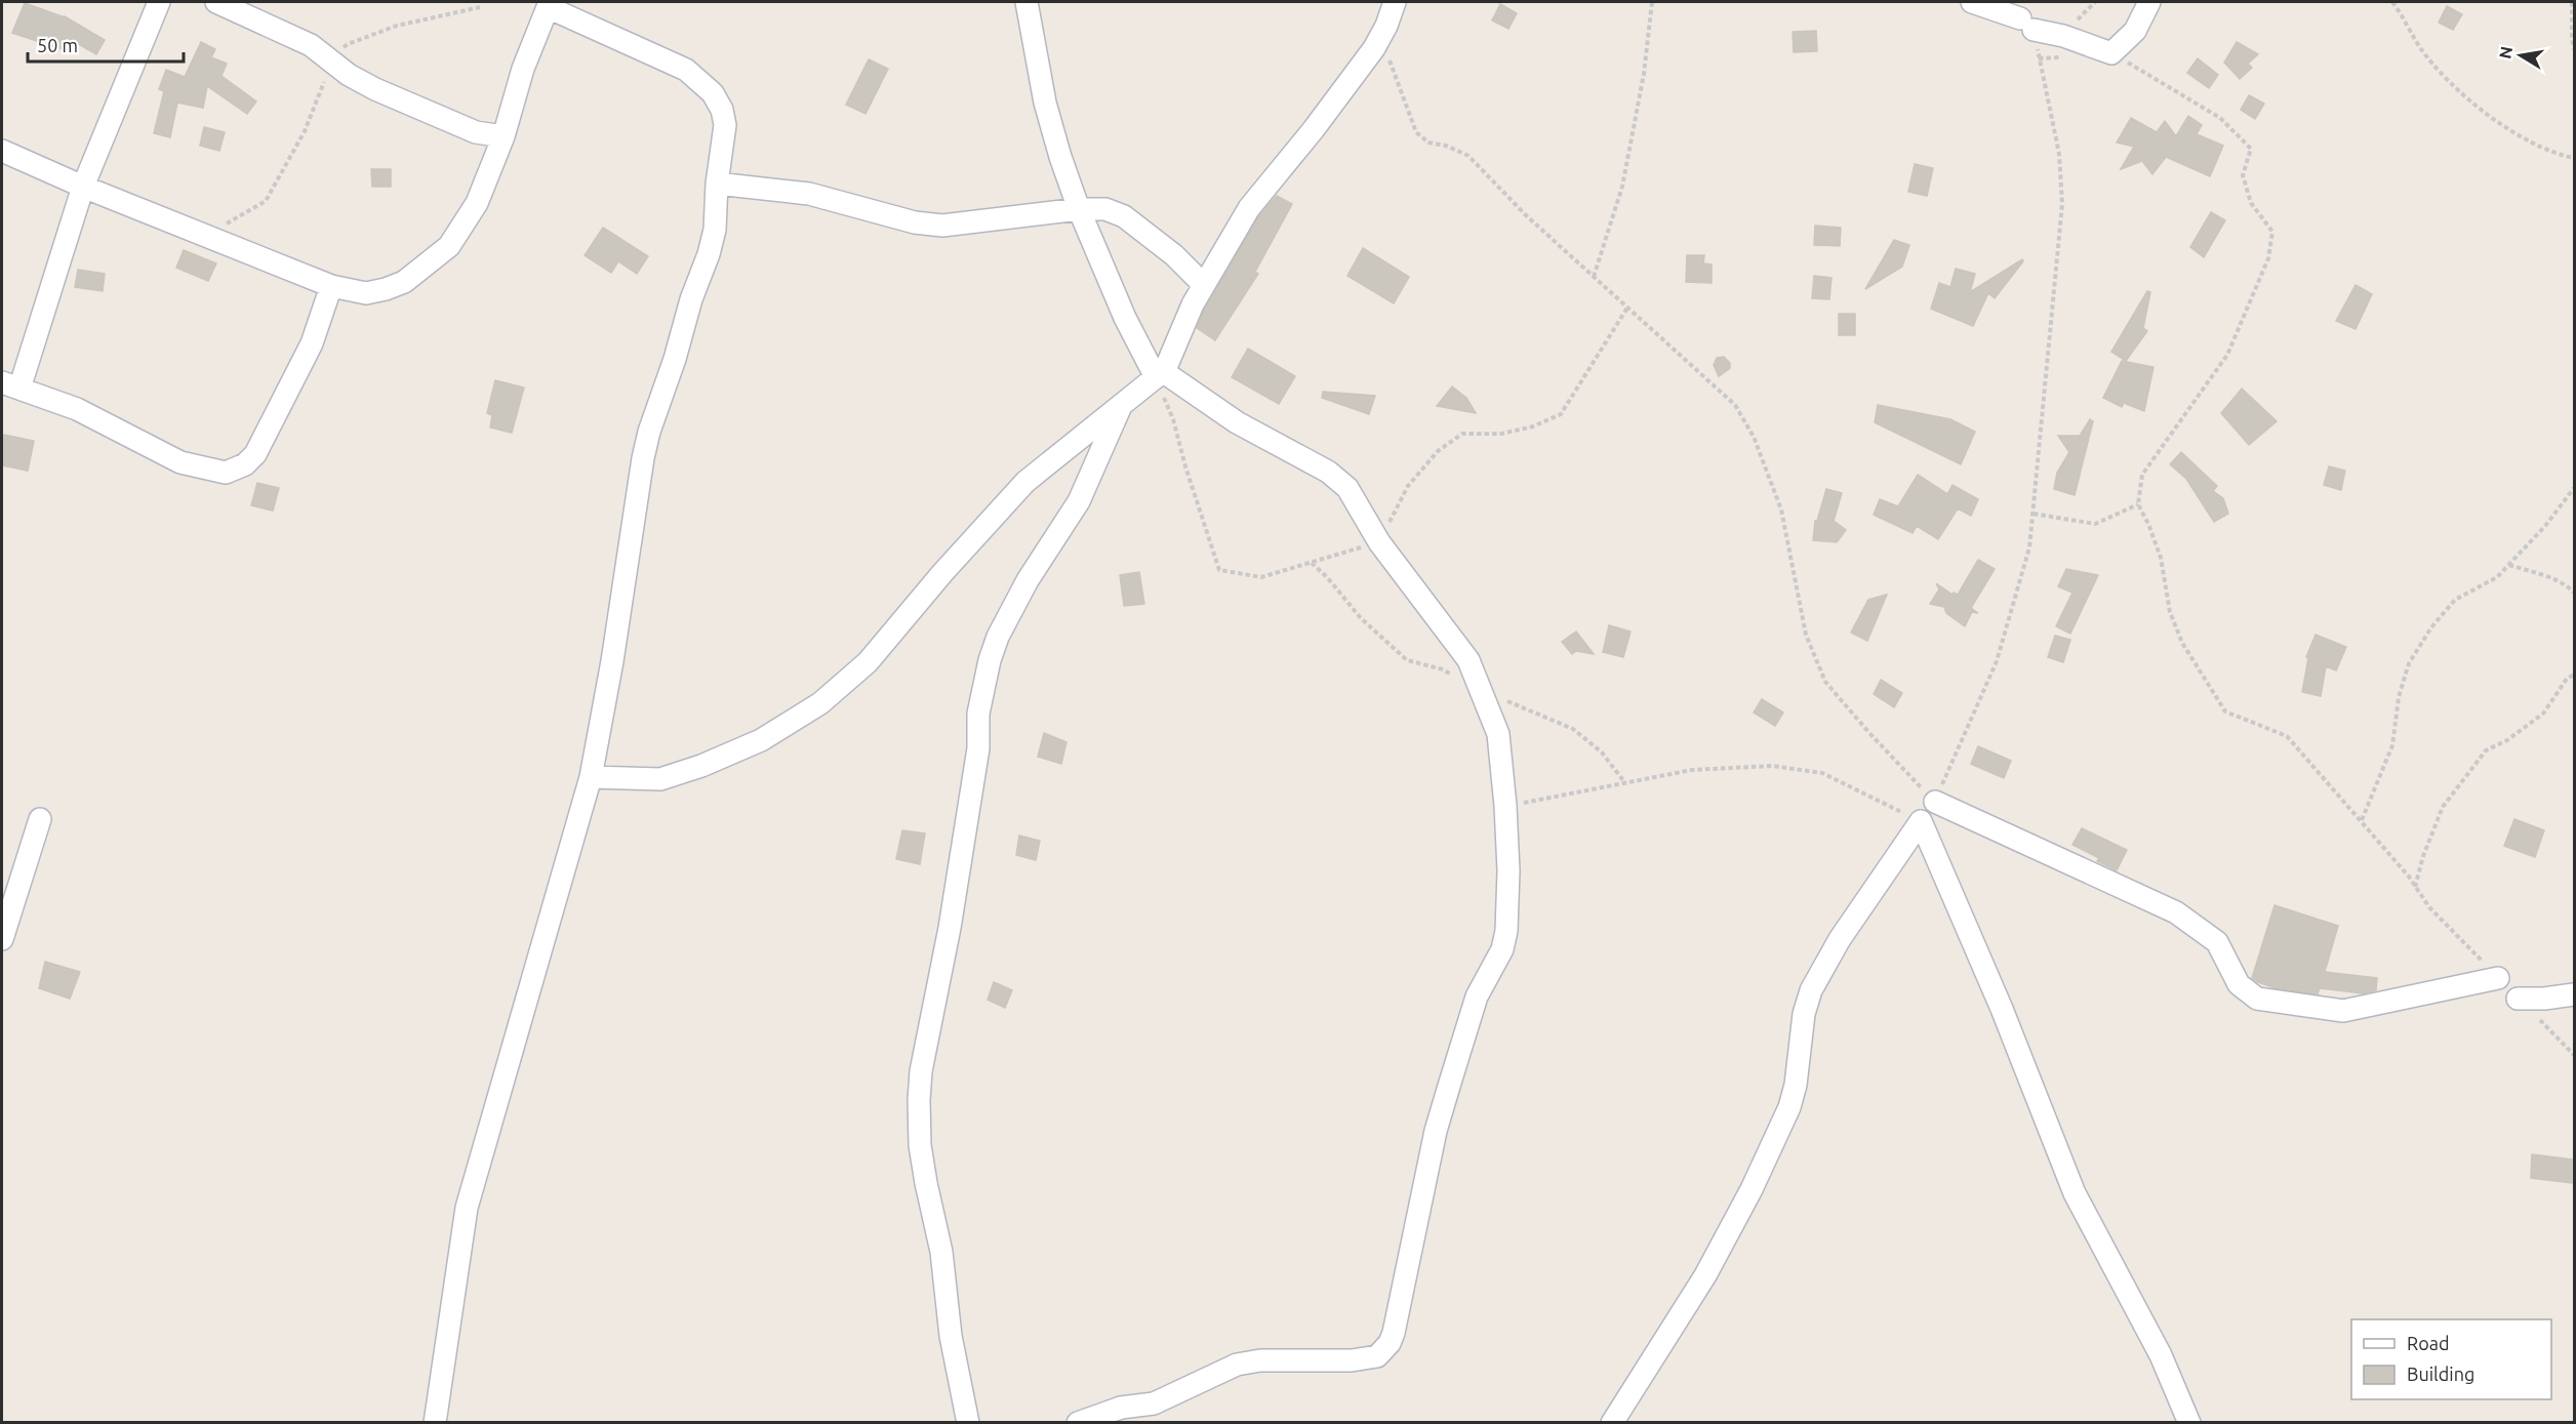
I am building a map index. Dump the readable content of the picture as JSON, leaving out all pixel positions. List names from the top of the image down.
{
  "legend": ["Road", "Building"],
  "scale_bar": "50 m",
  "north": "left"
}
